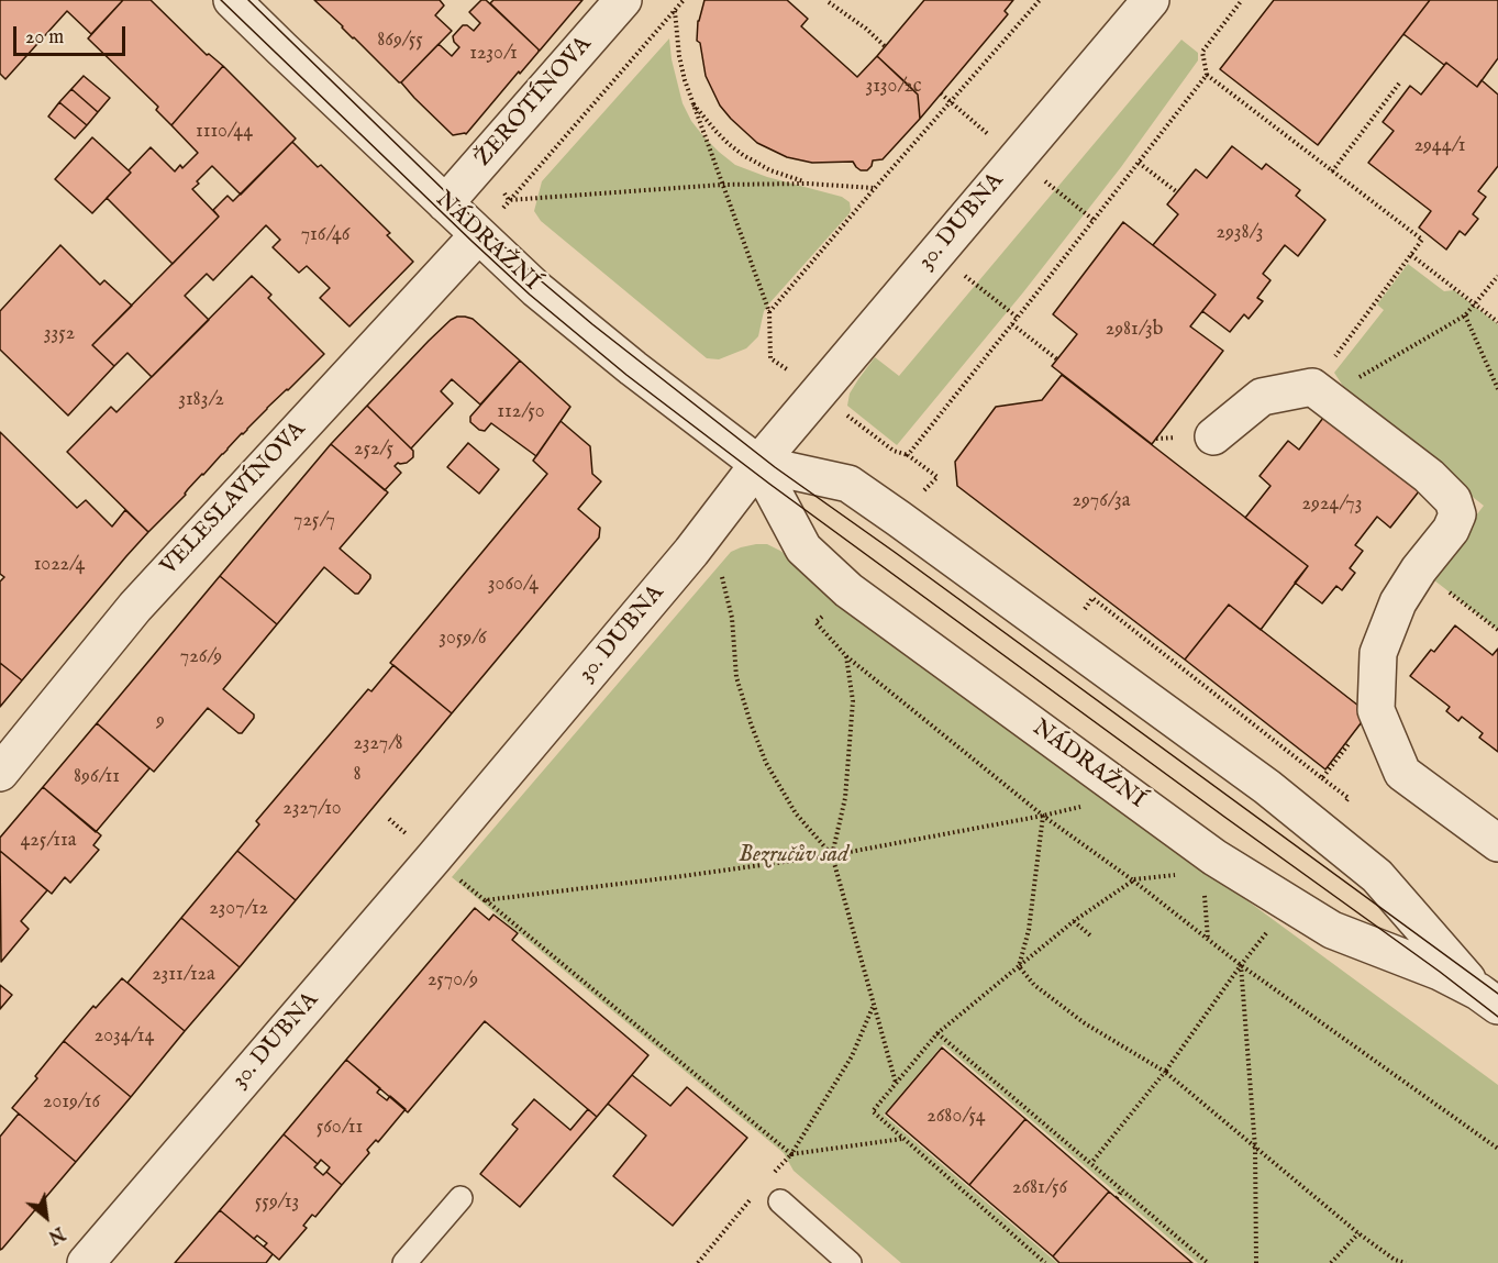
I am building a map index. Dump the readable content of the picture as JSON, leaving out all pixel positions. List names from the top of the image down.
{
  "streets": {
    "street": [
      "ŽEROTÍNOVA",
      "30. DUBNA",
      "NÁDRAŽNÍ",
      "VELESLAVÍNOVA"
    ]
  },
  "crossings": [
    ["ŽEROTÍNOVA", "NÁDRAŽNÍ"],
    ["30. DUBNA", "NÁDRAŽNÍ"],
    ["NÁDRAŽNÍ", "VELESLAVÍNOVA"]
  ],
  "parks": ["Bezručův sad"],
  "house_numbers": [
    "869/55",
    "1230/1",
    "3130/2c",
    "1110/44",
    "2944/1",
    "2938/3",
    "716/46",
    "2981/3b",
    "3352",
    "3183/2",
    "112/50",
    "252/5",
    "2976/3a",
    "2924/73",
    "725/7",
    "1022/4",
    "3060/4",
    "3059/6",
    "726/9",
    "9",
    "2327/8",
    "8",
    "896/11",
    "2327/10",
    "425/11a",
    "2307/12",
    "2311/12a",
    "2570/9",
    "2034/14",
    "2019/16",
    "2680/54",
    "560/11",
    "2681/56",
    "559/13"
  ],
  "scale_bar": "20 m",
  "north": "bottom right"
}
